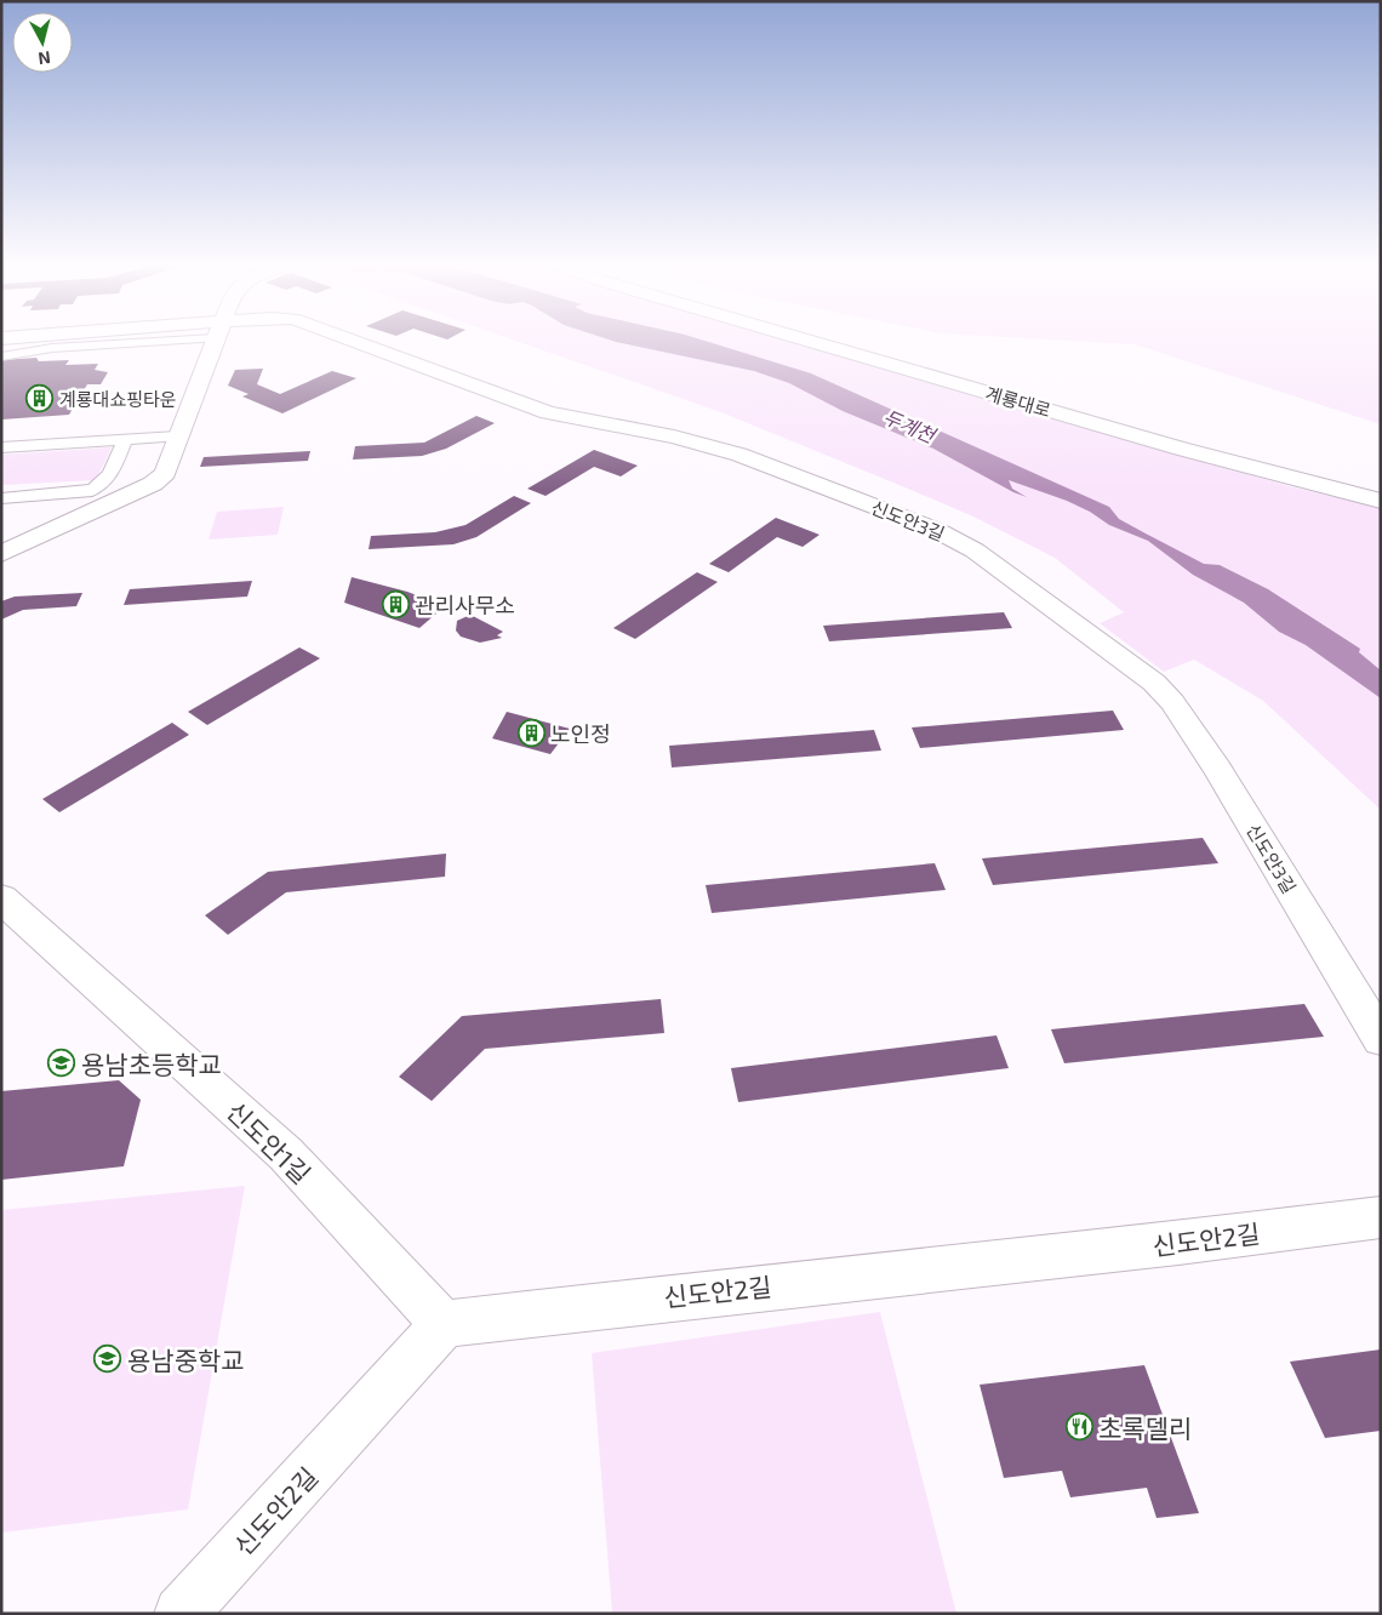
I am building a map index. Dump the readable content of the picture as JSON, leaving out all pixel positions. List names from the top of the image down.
{
  "streets": {
    "street": [
      "계룡대로",
      "신도안3길",
      "신도안1길",
      "신도안2길"
    ]
  },
  "crossings": [
    ["신도안1길", "신도안2길"]
  ],
  "water": ["두계천"],
  "places": {
    "building": ["계룡대쇼핑타운", "관리사무소", "노인정"],
    "school or university": ["용남초등학교", "용남중학교"],
    "restaurant": ["초록델리"]
  },
  "north": "bottom"
}
